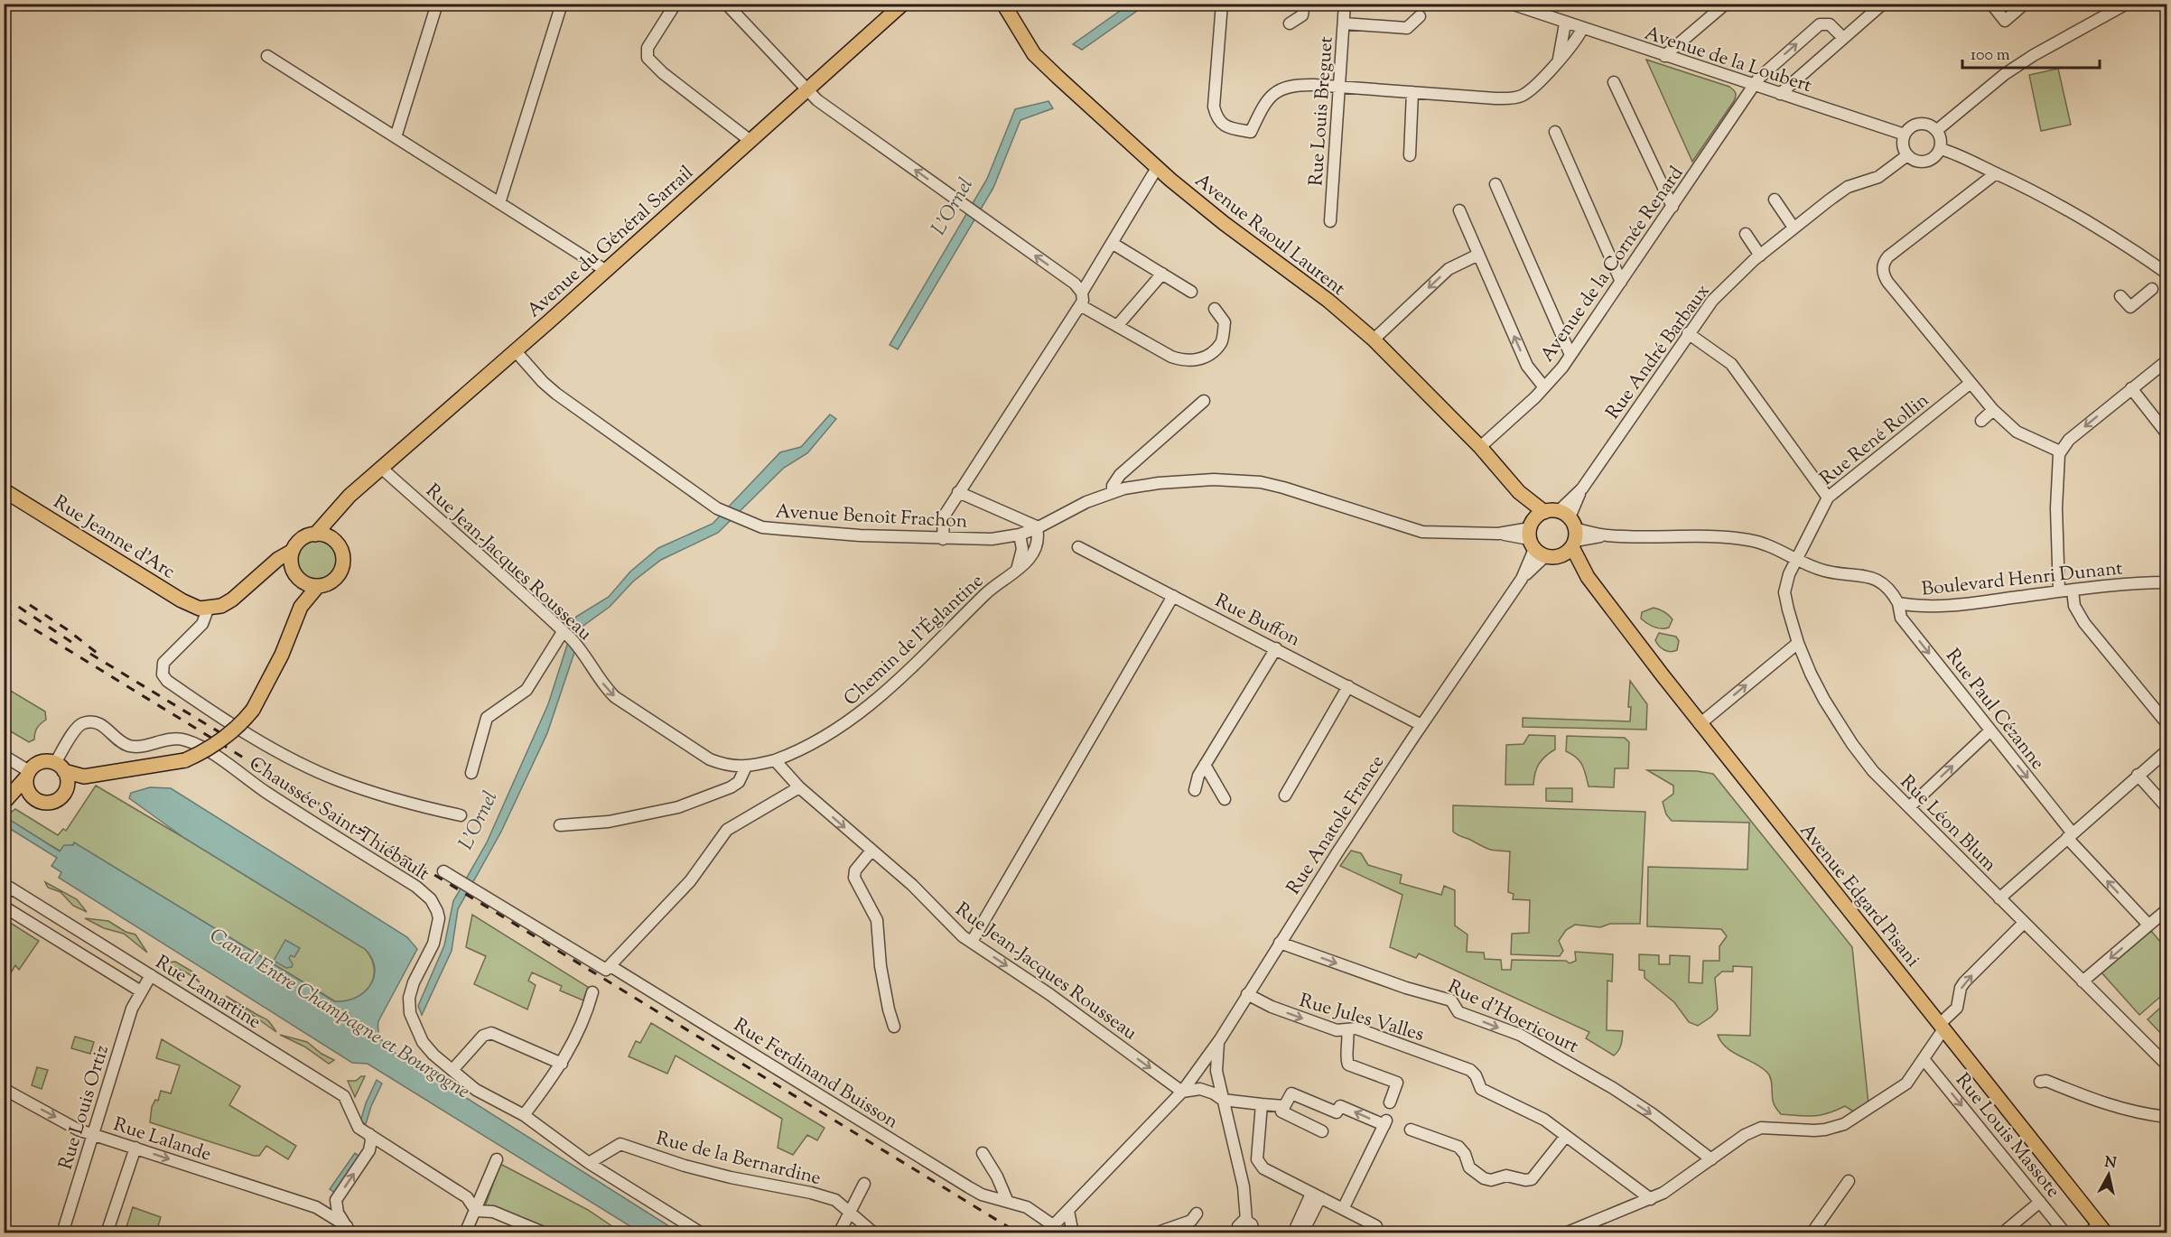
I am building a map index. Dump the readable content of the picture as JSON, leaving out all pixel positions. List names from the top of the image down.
{
  "streets": {
    "main road": [
      "Avenue Raoul Laurent",
      "Avenue du Général Sarrail",
      "Rue Jeanne d'Arc",
      "Avenue Edgard Pisani"
    ],
    "street": [
      "Avenue de la Loubert",
      "Rue Louis Breguet",
      "Avenue de la Cornée Renard",
      "Rue André Barbaux",
      "Rue René Rollin",
      "Avenue Benoît Frachon",
      "Rue Jean-Jacques Rousseau",
      "Boulevard Henri Dunant",
      "Rue Buffon",
      "Chemin de l'Églantine",
      "Rue Paul Cézanne",
      "Chaussée Saint-Thiébault",
      "Rue Léon Blum",
      "Rue Anatole France",
      "Rue Lamartine",
      "Rue d'Hoericourt",
      "Rue Jules Valles",
      "Rue Ferdinand Buisson",
      "Rue Louis Ortiz",
      "Rue Louis Massote",
      "Rue Lalande",
      "Rue de la Bernardine"
    ]
  },
  "crossings": [
    ["Avenue de la Loubert", "Avenue de la Cornée Renard"],
    ["Avenue de la Loubert", "Rue André Barbaux"],
    ["Avenue Raoul Laurent", "Avenue de la Cornée Renard"],
    ["Avenue Raoul Laurent", "Avenue Benoît Frachon"],
    ["Avenue Raoul Laurent", "Rue Anatole France"],
    ["Avenue du Général Sarrail", "Avenue Benoît Frachon"],
    ["Avenue du Général Sarrail", "Rue Jean-Jacques Rousseau"],
    ["Rue André Barbaux", "Boulevard Henri Dunant"],
    ["Rue André Barbaux", "Avenue Edgard Pisani"],
    ["Rue René Rollin", "Boulevard Henri Dunant"],
    ["Rue René Rollin", "Rue Léon Blum"],
    ["Avenue Benoît Frachon", "Chemin de l'Églantine"],
    ["Avenue Benoît Frachon", "Rue Anatole France"],
    ["Rue Jean-Jacques Rousseau", "Chemin de l'Églantine"],
    ["Rue Jean-Jacques Rousseau", "Rue Anatole France"],
    ["Boulevard Henri Dunant", "Rue Paul Cézanne"],
    ["Boulevard Henri Dunant", "Rue Léon Blum"],
    ["Boulevard Henri Dunant", "Avenue Edgard Pisani"],
    ["Rue Buffon", "Rue Anatole France"],
    ["Chaussée Saint-Thiébault", "Rue de la Bernardine"],
    ["Rue Anatole France", "Rue d'Hoericourt"],
    ["Rue Anatole France", "Rue Jules Valles"],
    ["Rue Anatole France", "Rue Ferdinand Buisson"],
    ["Rue Lamartine", "Rue Louis Ortiz"],
    ["Rue Louis Ortiz", "Rue Lalande"]
  ],
  "one_way": [
    "Rue Jean-Jacques Rousseau",
    "Rue d'Hoericourt",
    "Rue Louis Massote",
    "Rue Lalande"
  ],
  "water": ["L'Ornel", "Canal Entre Champagne et Bourgogne"],
  "scale_bar": "100 m",
  "north": "top"
}
